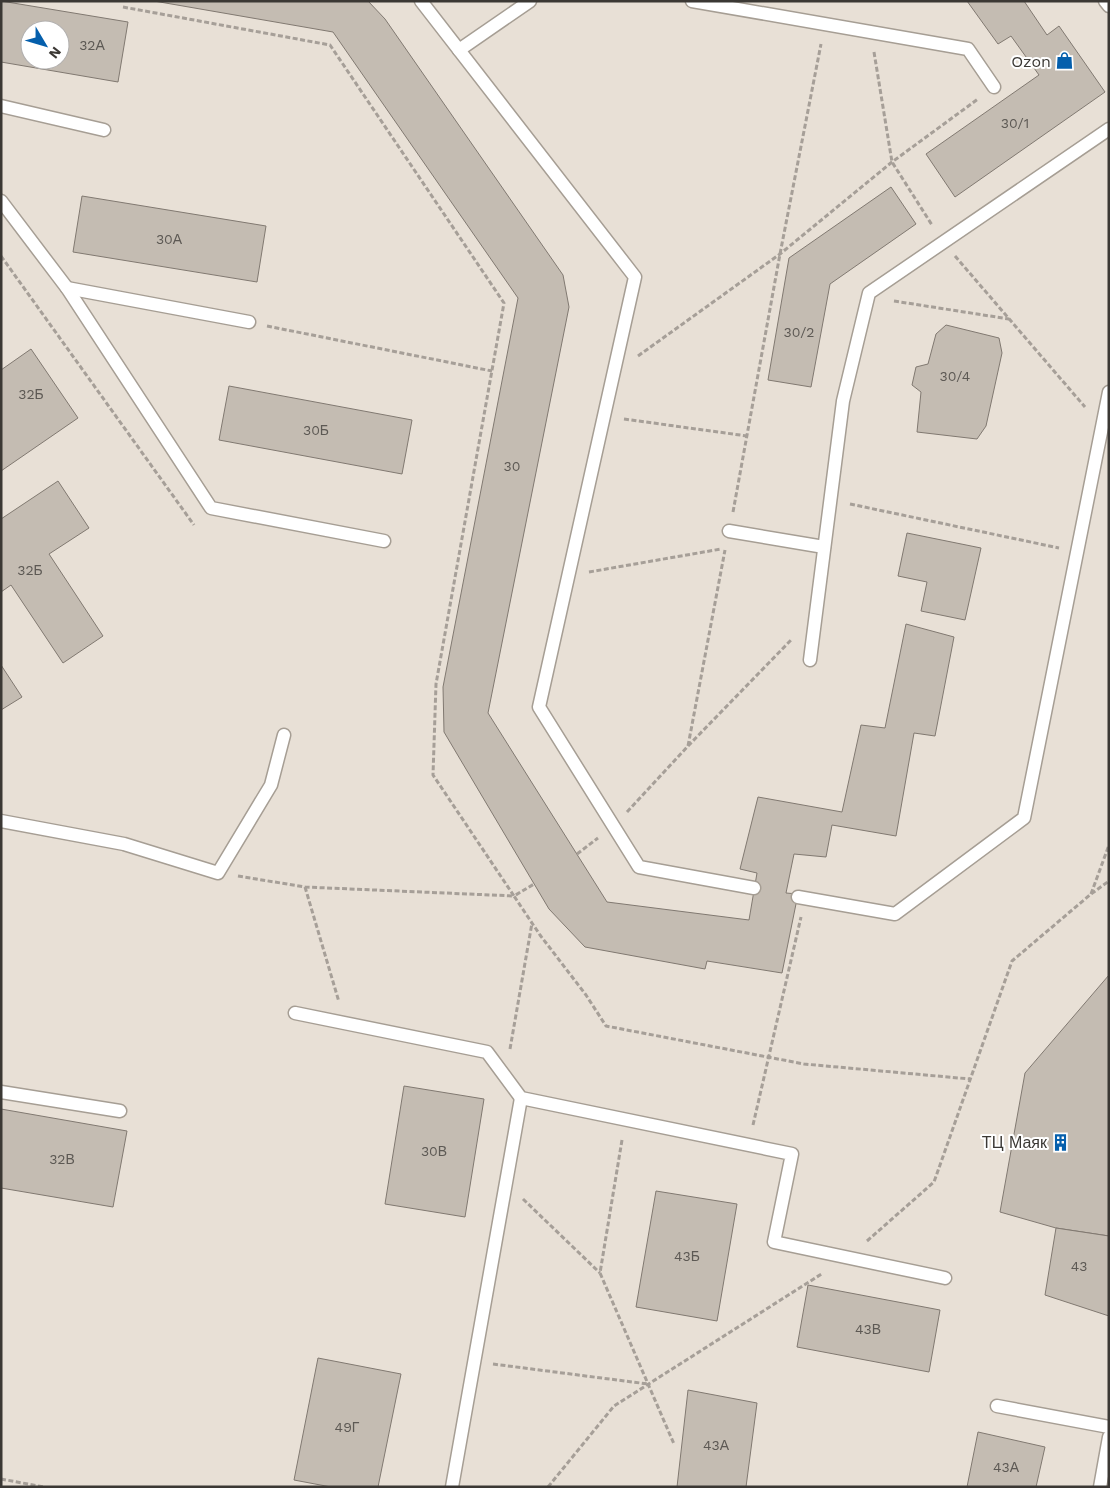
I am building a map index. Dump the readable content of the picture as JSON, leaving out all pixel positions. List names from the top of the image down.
{
  "places": {
    "shop": ["Ozon"],
    "building": ["ТЦ Маяк"]
  },
  "house_numbers": [
    "32А",
    "30/1",
    "30А",
    "30/2",
    "30/4",
    "32Б",
    "30Б",
    "30",
    "32Б",
    "30В",
    "32В",
    "43Б",
    "43",
    "43В",
    "49Г",
    "43А",
    "43А"
  ],
  "north": "bottom right"
}
